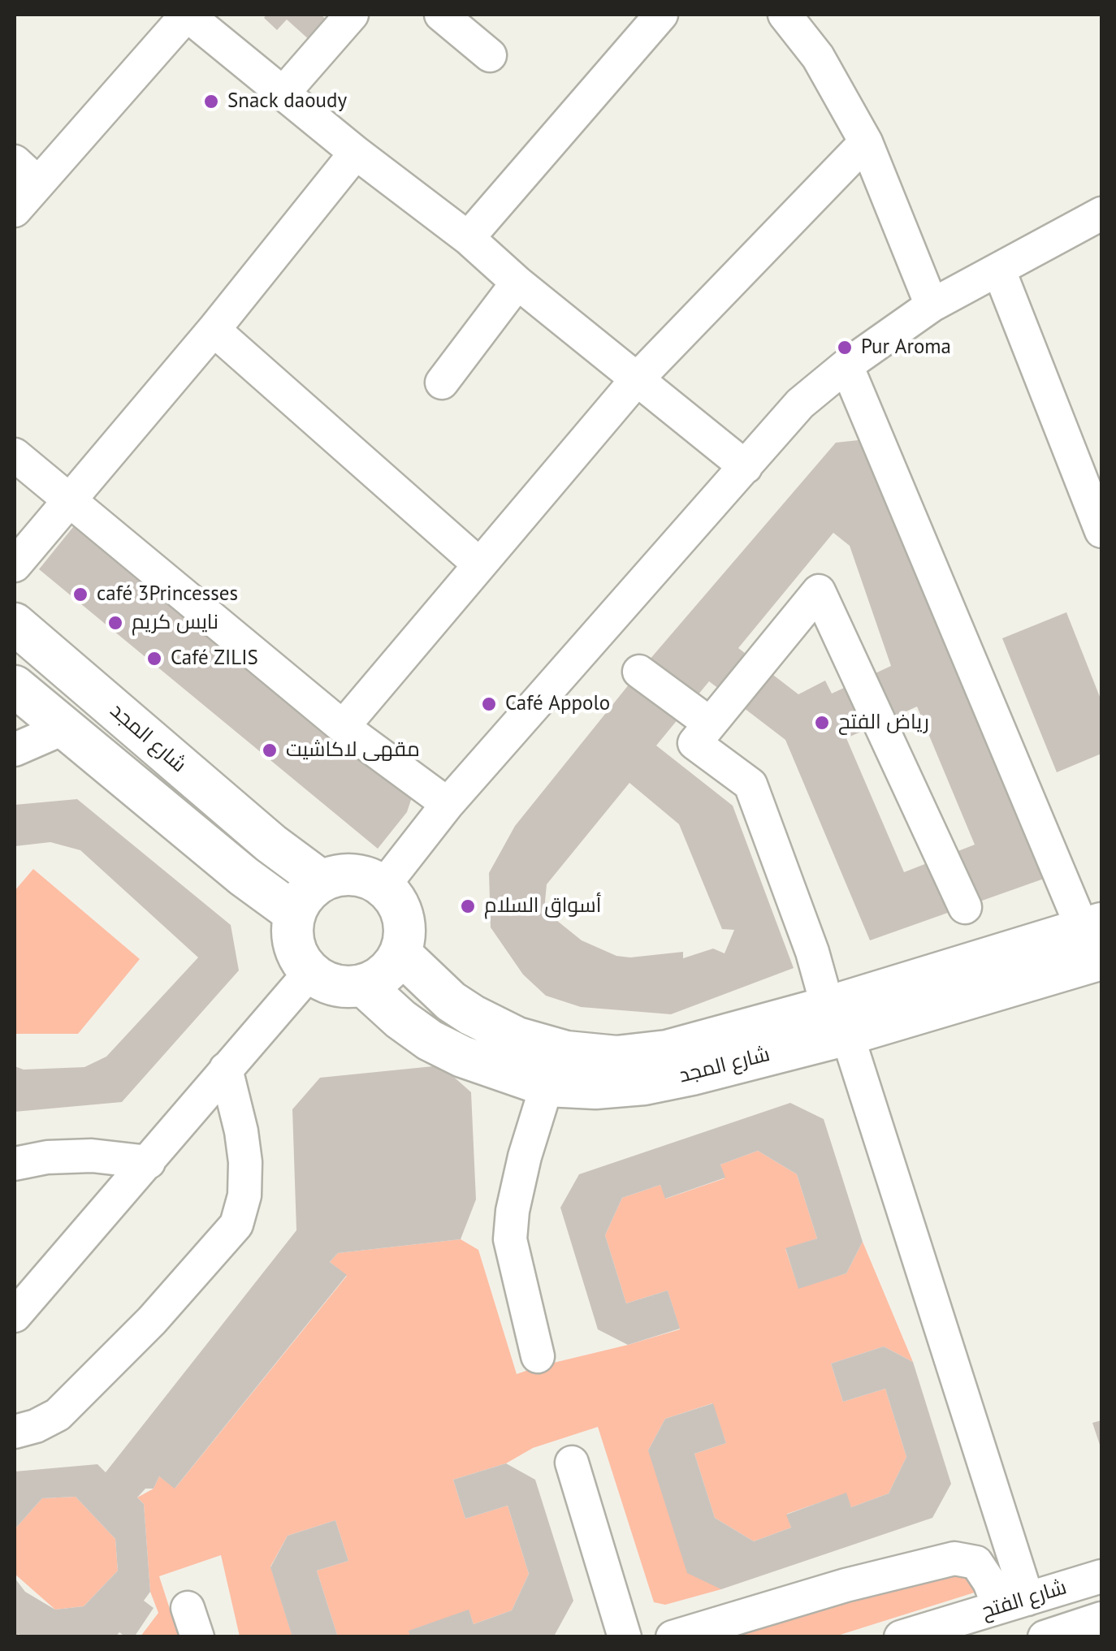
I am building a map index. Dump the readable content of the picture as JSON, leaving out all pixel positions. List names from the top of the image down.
{
  "streets": {
    "main road": ["شارع المجد"],
    "street": ["شارع الفتح"]
  },
  "places": [
    "Snack daoudy",
    "Pur Aroma",
    "café 3Princesses",
    "نايس كريم",
    "Café ZILIS",
    "Café Appolo",
    "رياض الفتح",
    "مقهى لاكاشيت",
    "أسواق السلام"
  ]
}
